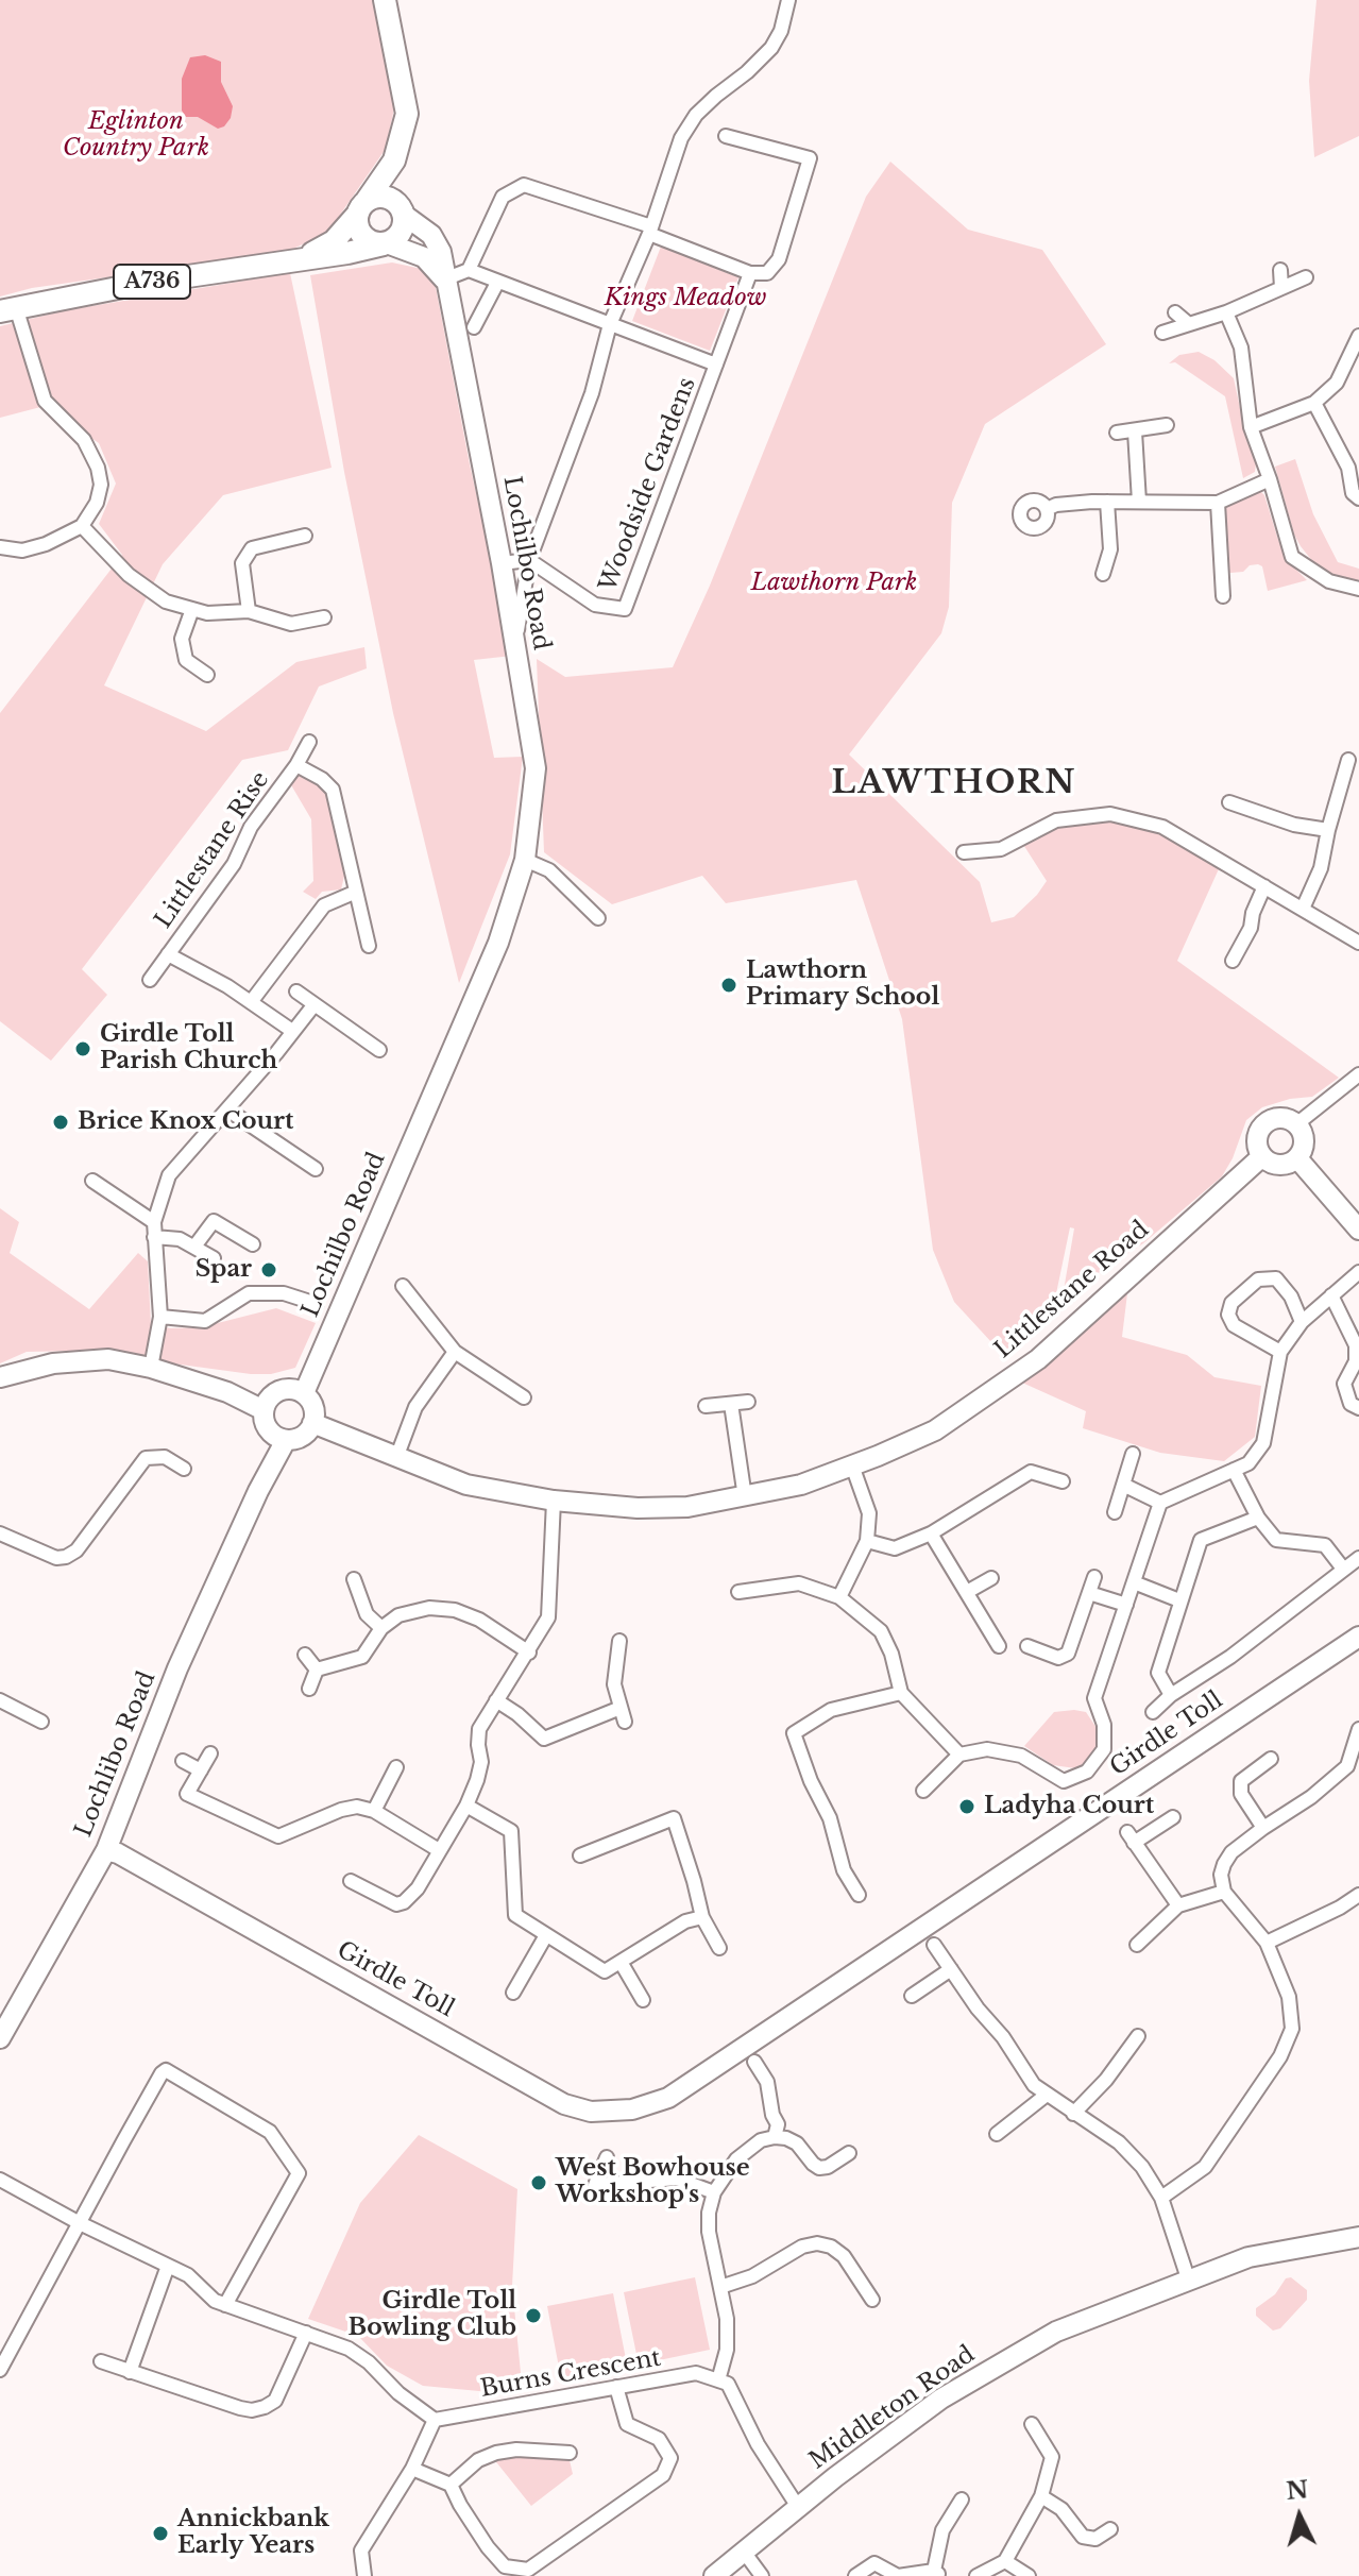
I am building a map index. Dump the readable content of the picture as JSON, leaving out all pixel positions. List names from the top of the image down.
{
  "streets": {
    "main road": ["A736"],
    "street": [
      "Woodside Gardens",
      "Lochilbo Road",
      "Littlestane Rise",
      "Littlestane Road",
      "Girdle Toll",
      "Lochlibo Road",
      "Burns Crescent",
      "Middleton Road"
    ]
  },
  "crossings": [
    ["A736", "Lochilbo Road"],
    ["Lochilbo Road", "Littlestane Road"],
    ["Lochilbo Road", "Lochlibo Road"],
    ["Littlestane Road", "Lochlibo Road"],
    ["Girdle Toll", "Lochlibo Road"]
  ],
  "districts": ["LAWTHORN"],
  "parks": ["Eglinton Country Park", "Kings Meadow", "Lawthorn Park"],
  "places": [
    "Lawthorn Primary School",
    "Girdle Toll Parish Church",
    "Brice Knox Court",
    "Spar",
    "Ladyha Court",
    "West Bowhouse Workshop's",
    "Girdle Toll Bowling Club",
    "Annickbank Early Years"
  ],
  "north": "top"
}
